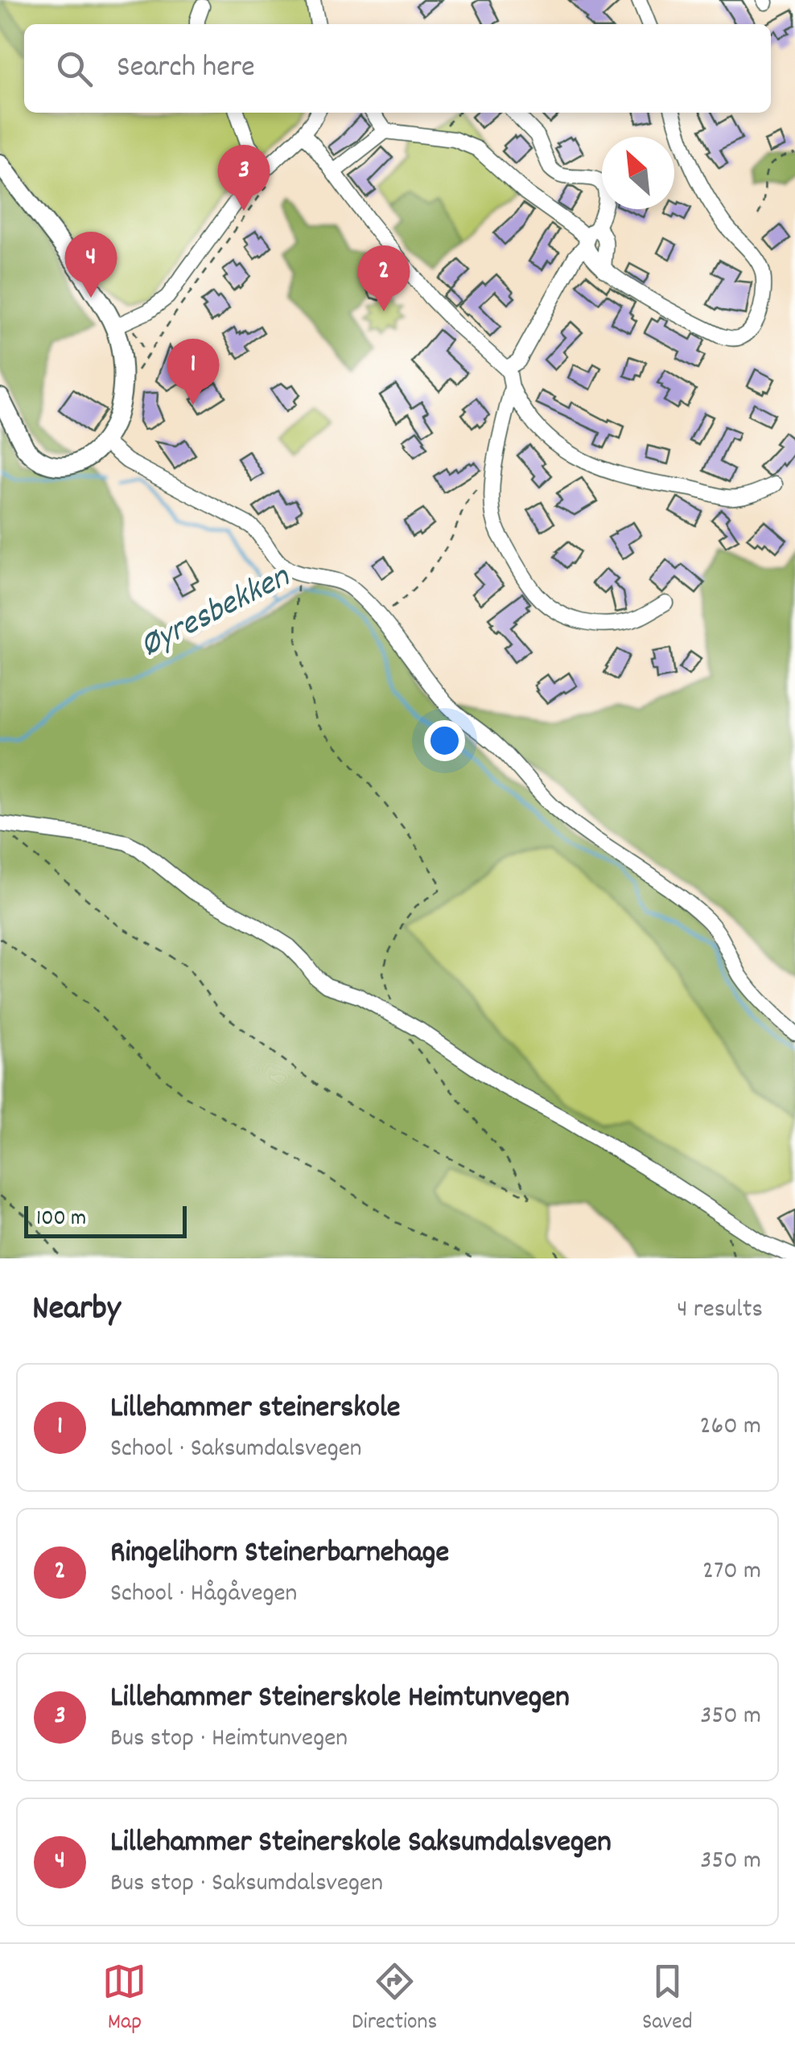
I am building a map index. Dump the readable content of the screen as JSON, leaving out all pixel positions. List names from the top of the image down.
{
  "water": ["Øyresbekken"],
  "scale_bar": "100 m",
  "north": "top left",
  "page": {
    "search": "Search here",
    "pins": [
      "3",
      "4",
      "2",
      "1"
    ],
    "scale": "100 m",
    "heading": ["Nearby", "4 results"],
    "list": [
      {
        "mark": "1",
        "name": "Lillehammer steinerskole",
        "note": "School · Saksumdalsvegen",
        "value": "260 m"
      },
      {
        "mark": "2",
        "name": "Ringelihorn Steinerbarnehage",
        "note": "School · Hågåvegen",
        "value": "270 m"
      },
      {
        "mark": "3",
        "name": "Lillehammer Steinerskole Heimtunvegen",
        "note": "Bus stop · Heimtunvegen",
        "value": "350 m"
      },
      {
        "mark": "4",
        "name": "Lillehammer Steinerskole Saksumdalsvegen",
        "note": "Bus stop · Saksumdalsvegen",
        "value": "350 m"
      }
    ],
    "nav": ["Map", "Directions", "Saved"]
  }
}
